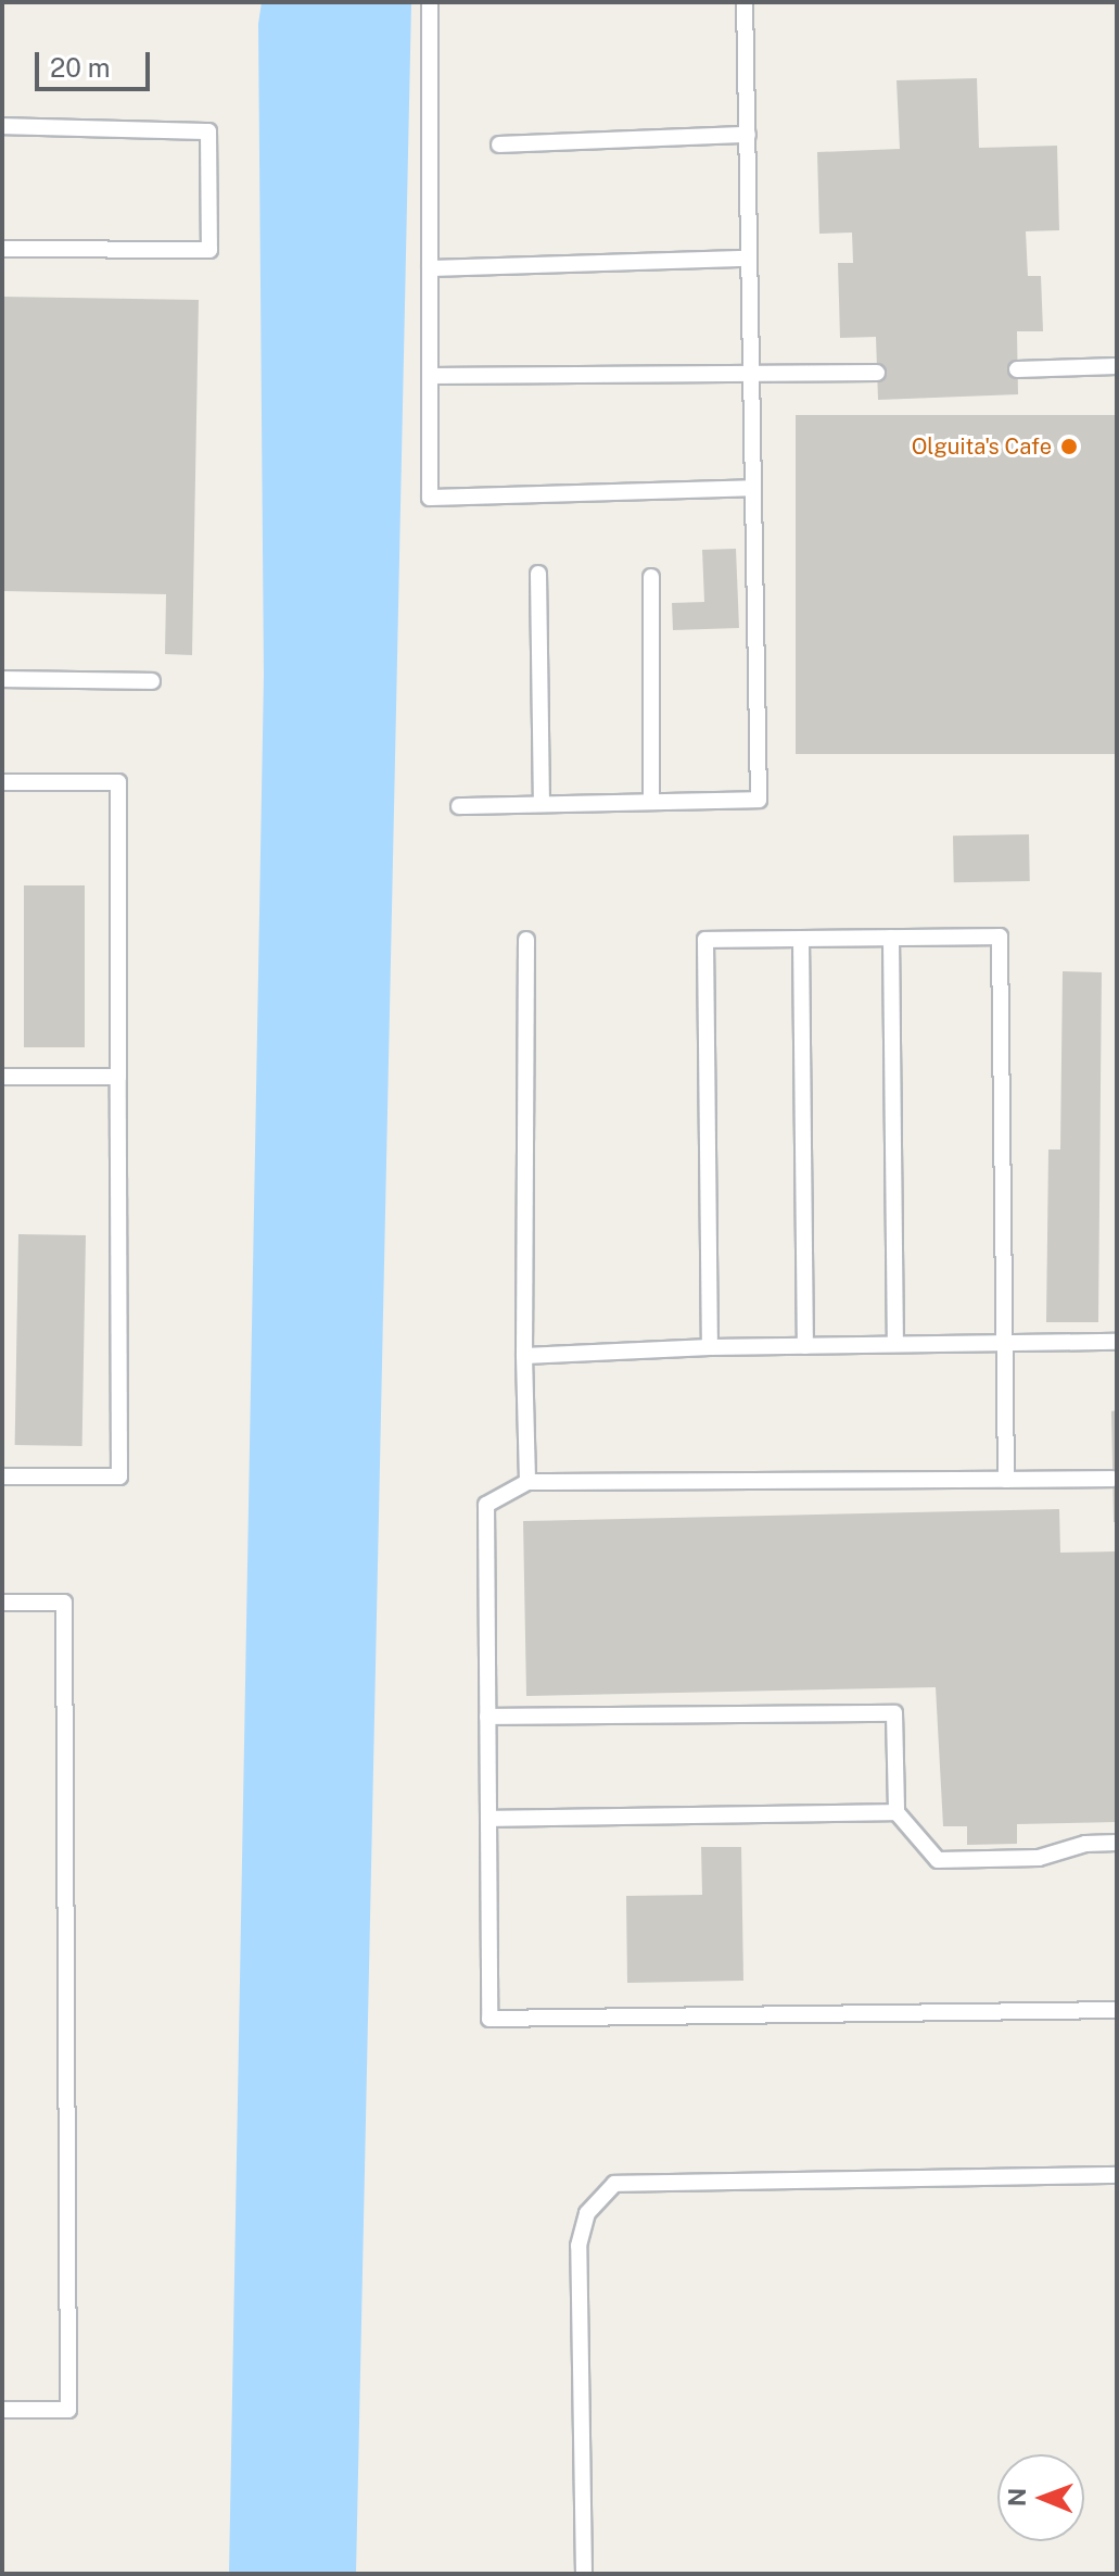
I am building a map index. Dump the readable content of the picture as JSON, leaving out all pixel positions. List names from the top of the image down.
{
  "places": ["Olguita's Cafe"],
  "scale_bar": "20 m",
  "north": "left"
}
